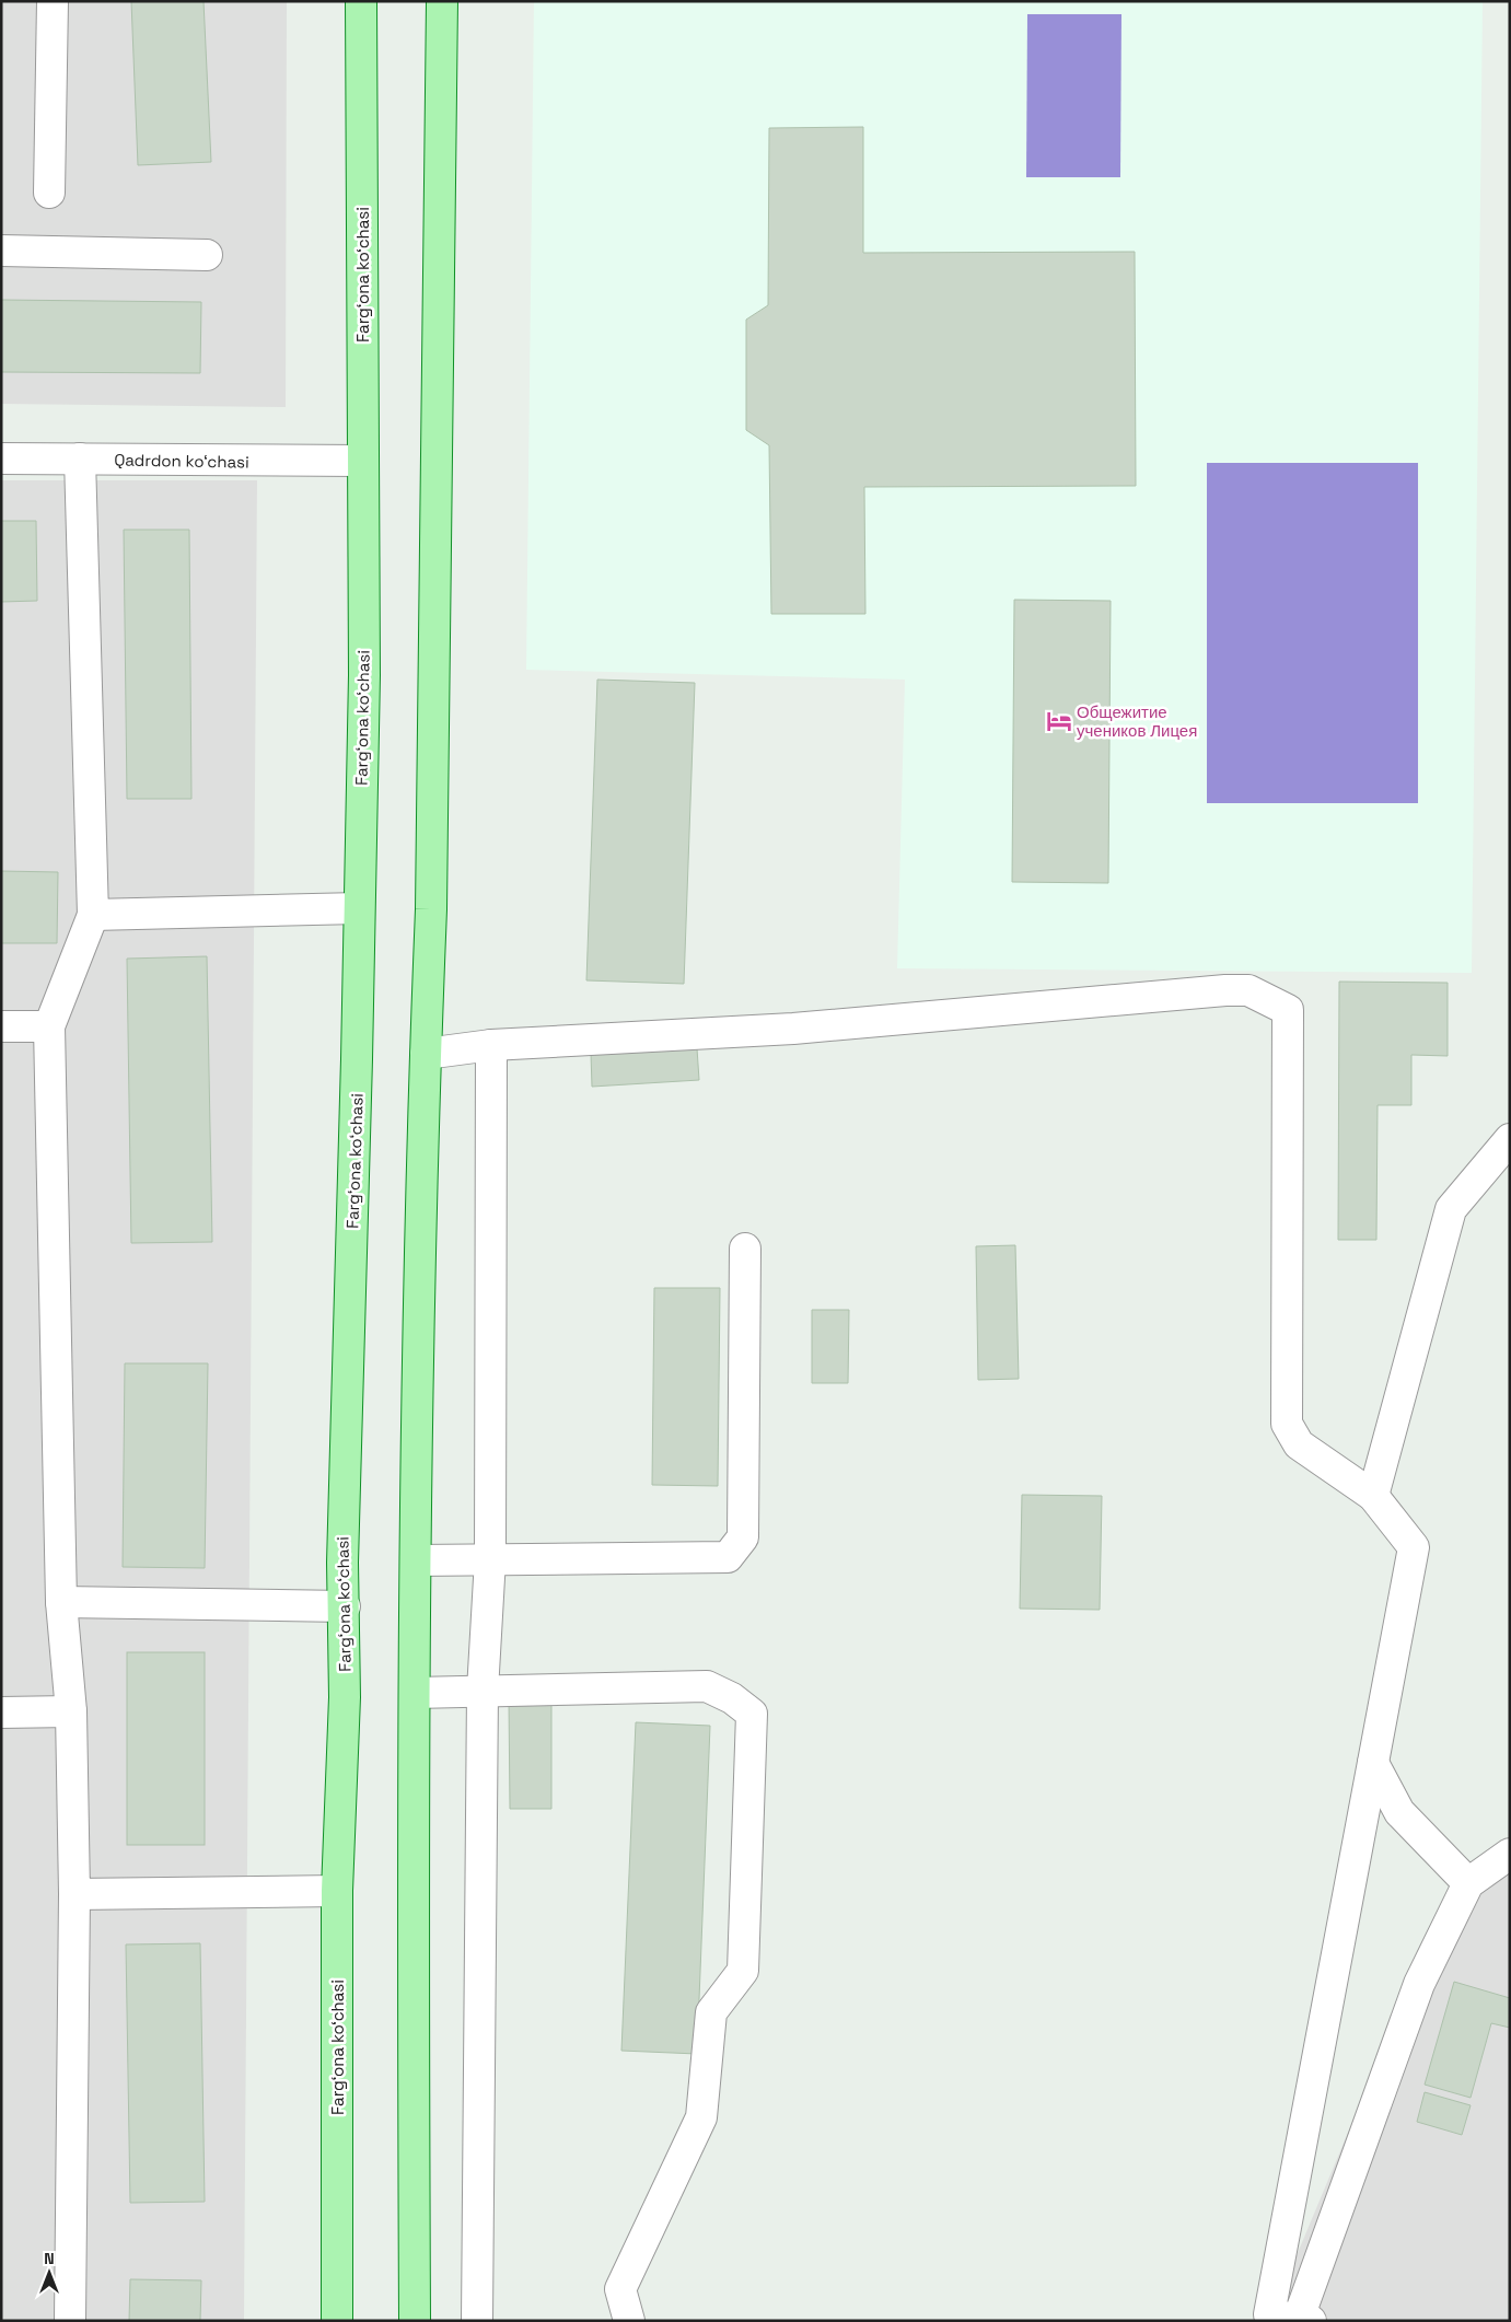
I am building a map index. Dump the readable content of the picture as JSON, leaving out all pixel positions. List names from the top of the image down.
{
  "streets": {
    "main road": ["Fargʻona koʻchasi"],
    "street": ["Qadrdon koʻchasi"]
  },
  "crossings": [
    ["Fargʻona koʻchasi", "Qadrdon koʻchasi"]
  ],
  "places": {
    "hotel": ["Общежитие учеников Лицея"]
  },
  "north": "top"
}
